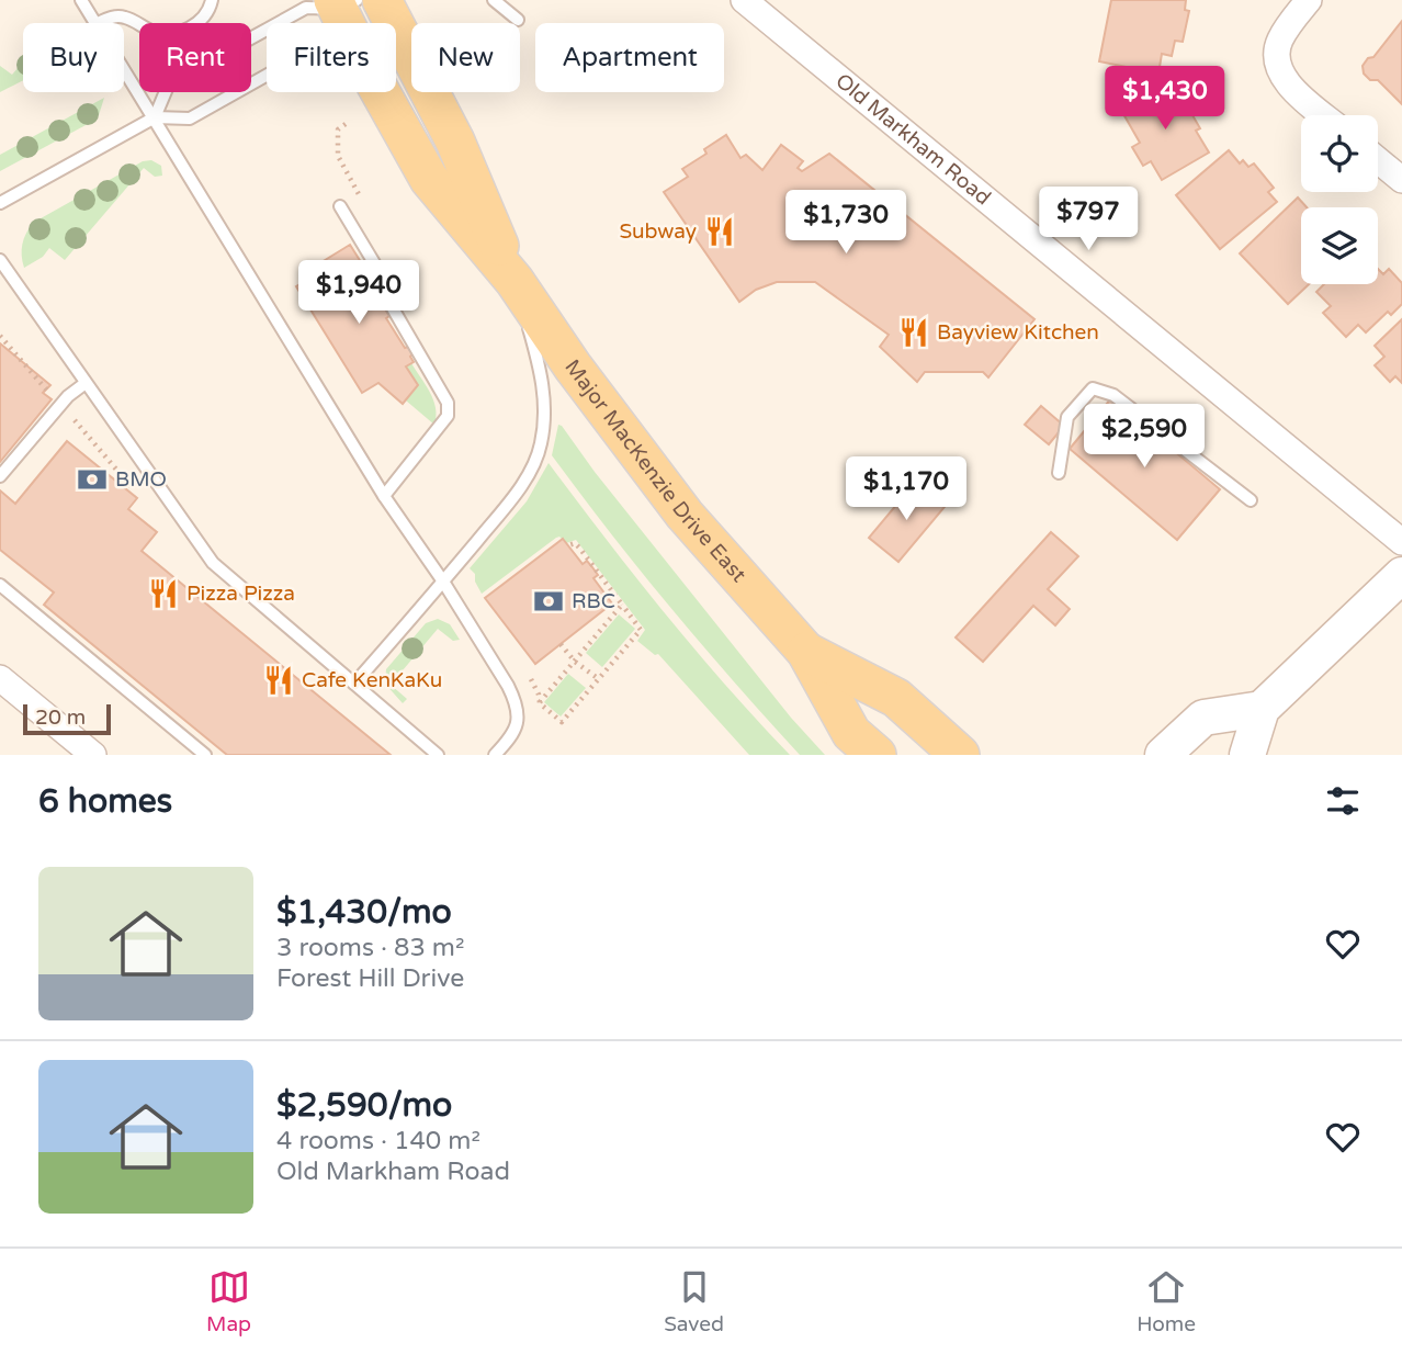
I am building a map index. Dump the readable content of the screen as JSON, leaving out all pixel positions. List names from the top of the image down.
{
  "streets": {
    "main road": ["Major MacKenzie Drive East"],
    "street": ["Old Markham Road"]
  },
  "places": {
    "restaurant": [
      "Subway",
      "Bayview Kitchen",
      "Pizza Pizza",
      "Cafe KenKaKu"
    ],
    "bank": ["BMO", "RBC"]
  },
  "scale_bar": "20 m",
  "page": {
    "chip": [
      "Buy",
      "Rent",
      "Filters",
      "New",
      "Apartment"
    ],
    "price": [
      "$1,430",
      "$797",
      "$1,730",
      "$1,940",
      "$2,590",
      "$1,170"
    ],
    "scale": "20 m",
    "heading": "6 homes",
    "list": [
      {
        "name": "$1,430/mo",
        "note": "3 rooms · 83 m² · Forest Hill Drive"
      },
      {
        "name": "$2,590/mo",
        "note": "4 rooms · 140 m² · Old Markham Road"
      }
    ],
    "tabs": ["Map", "Saved", "Home"]
  }
}
